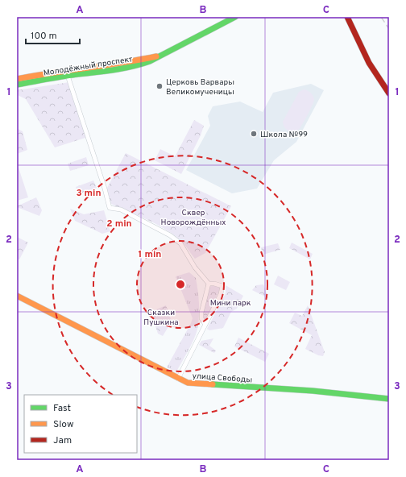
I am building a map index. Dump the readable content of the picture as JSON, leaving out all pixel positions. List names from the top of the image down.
{
  "streets": {
    "street": ["Молодёжный проспект", "улица Свободы"]
  },
  "parks": ["Сквер Новорождённых", "Мини парк", "Сказки Пушкина"],
  "places": ["Церковь Варвары Великомученицы", "Школа №99"],
  "legend": ["Fast", "Slow", "Jam"],
  "scale_bar": "100 m",
  "grid": {
    "columns": ["A", "B", "C"],
    "rows": ["1", "2", "3"]
  },
  "rings": ["3 min", "2 min", "1 min"]
}
